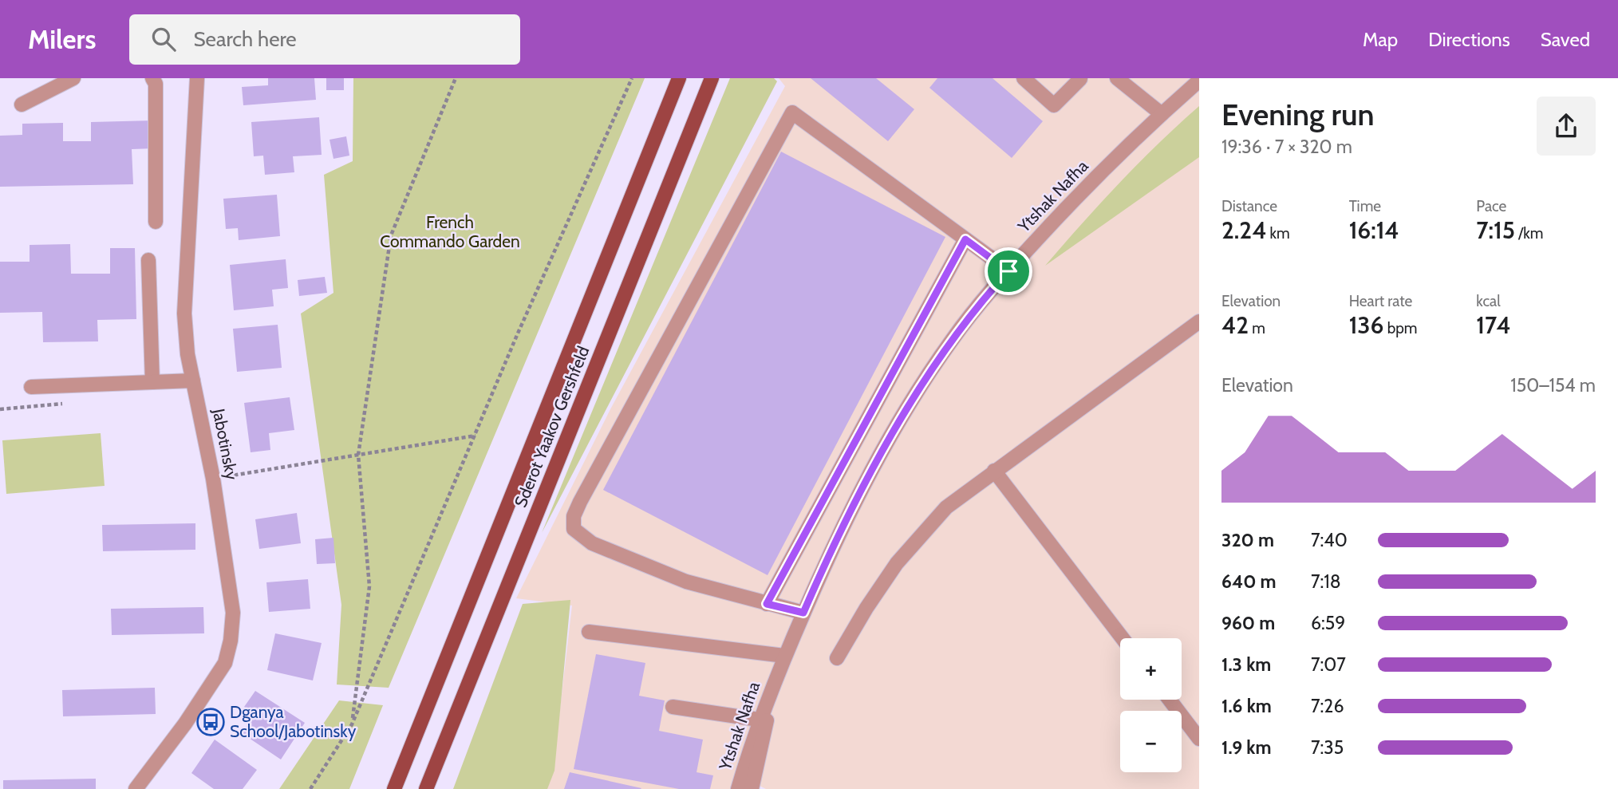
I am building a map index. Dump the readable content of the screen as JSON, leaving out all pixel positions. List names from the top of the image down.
{
  "streets": {
    "main road": ["Sderot Yaakov Gershfeld"],
    "street": ["Ytshak Nafha", "Jabotinsky"]
  },
  "parks": ["French Commando Garden"],
  "places": {
    "bus stop": ["Dganya School/Jabotinsky"]
  },
  "page": {
    "header": "Milers",
    "search": "Search here",
    "nav": ["Map", "Directions", "Saved"],
    "heading": ["Evening run", "19:36 · 7 × 320 m"],
    "stats": [
      ["Distance", "2.24 km"],
      ["Time", "16:14"],
      ["Pace", "7:15 /km"],
      ["Elevation", "42 m"],
      ["Heart rate", "136 bpm"],
      ["kcal", "174"]
    ],
    "chart": ["Elevation", "150–154 m"],
    "list": [
      {
        "name": "320 m",
        "note": "7:40"
      },
      {
        "name": "640 m",
        "note": "7:18"
      },
      {
        "name": "960 m",
        "note": "6:59"
      },
      {
        "name": "1.3 km",
        "note": "7:07"
      },
      {
        "name": "1.6 km",
        "note": "7:26"
      },
      {
        "name": "1.9 km",
        "note": "7:35"
      }
    ],
    "map_buttons": ["+", "−"]
  }
}
